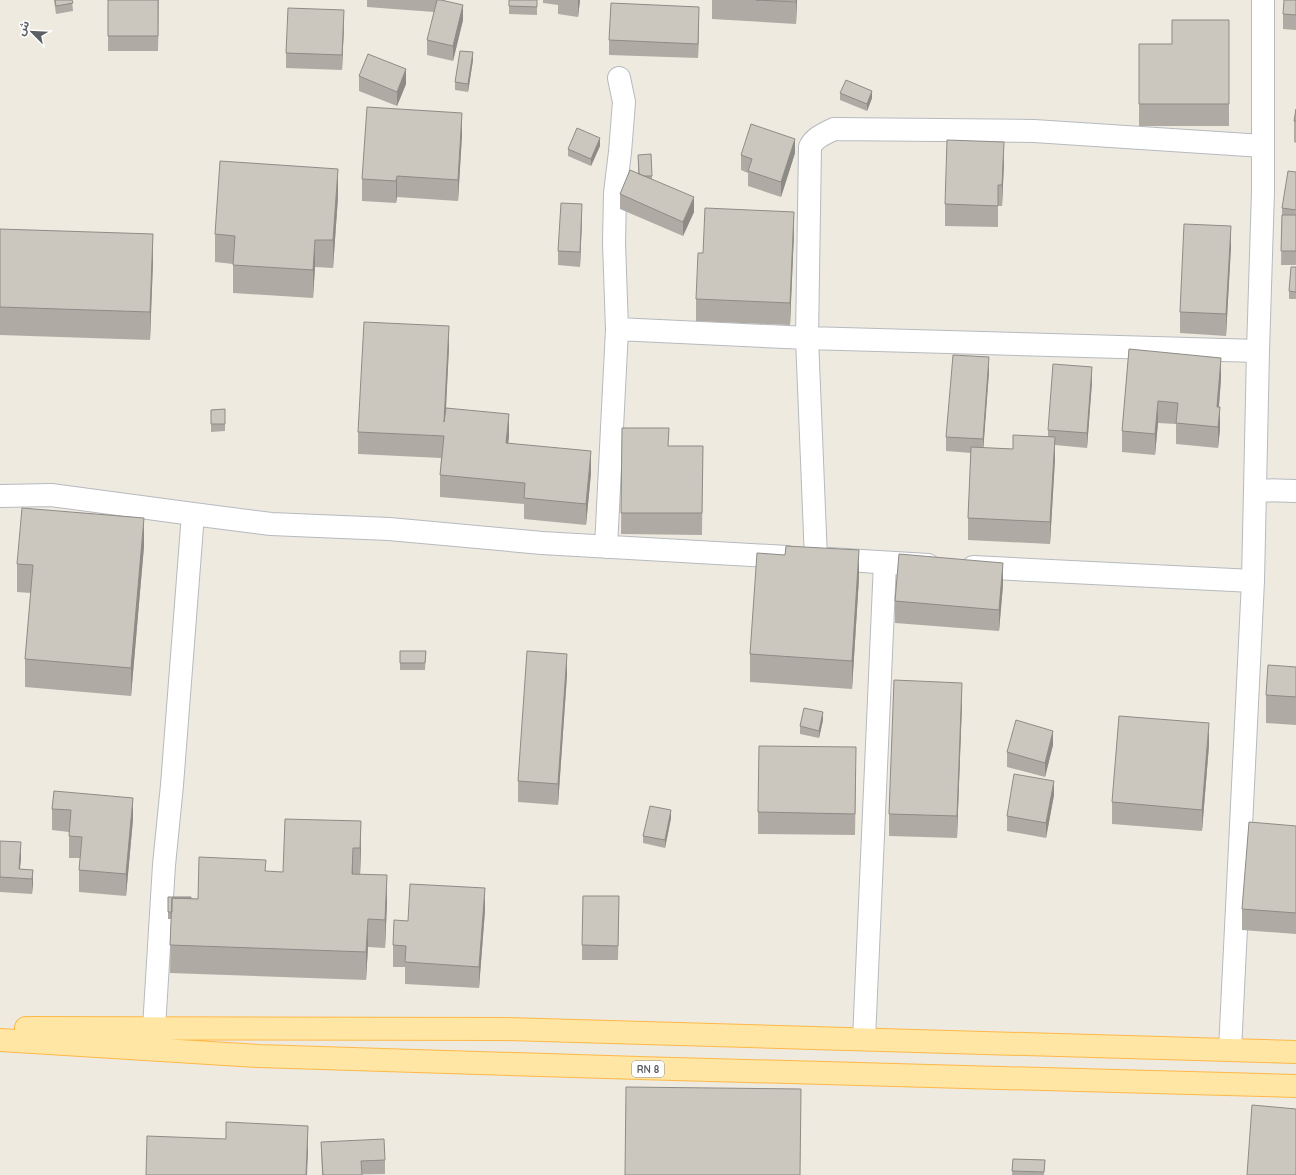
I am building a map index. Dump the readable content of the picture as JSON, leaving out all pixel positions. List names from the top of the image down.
{
  "streets": {
    "main road": ["RN 8"]
  },
  "north": "top left"
}
